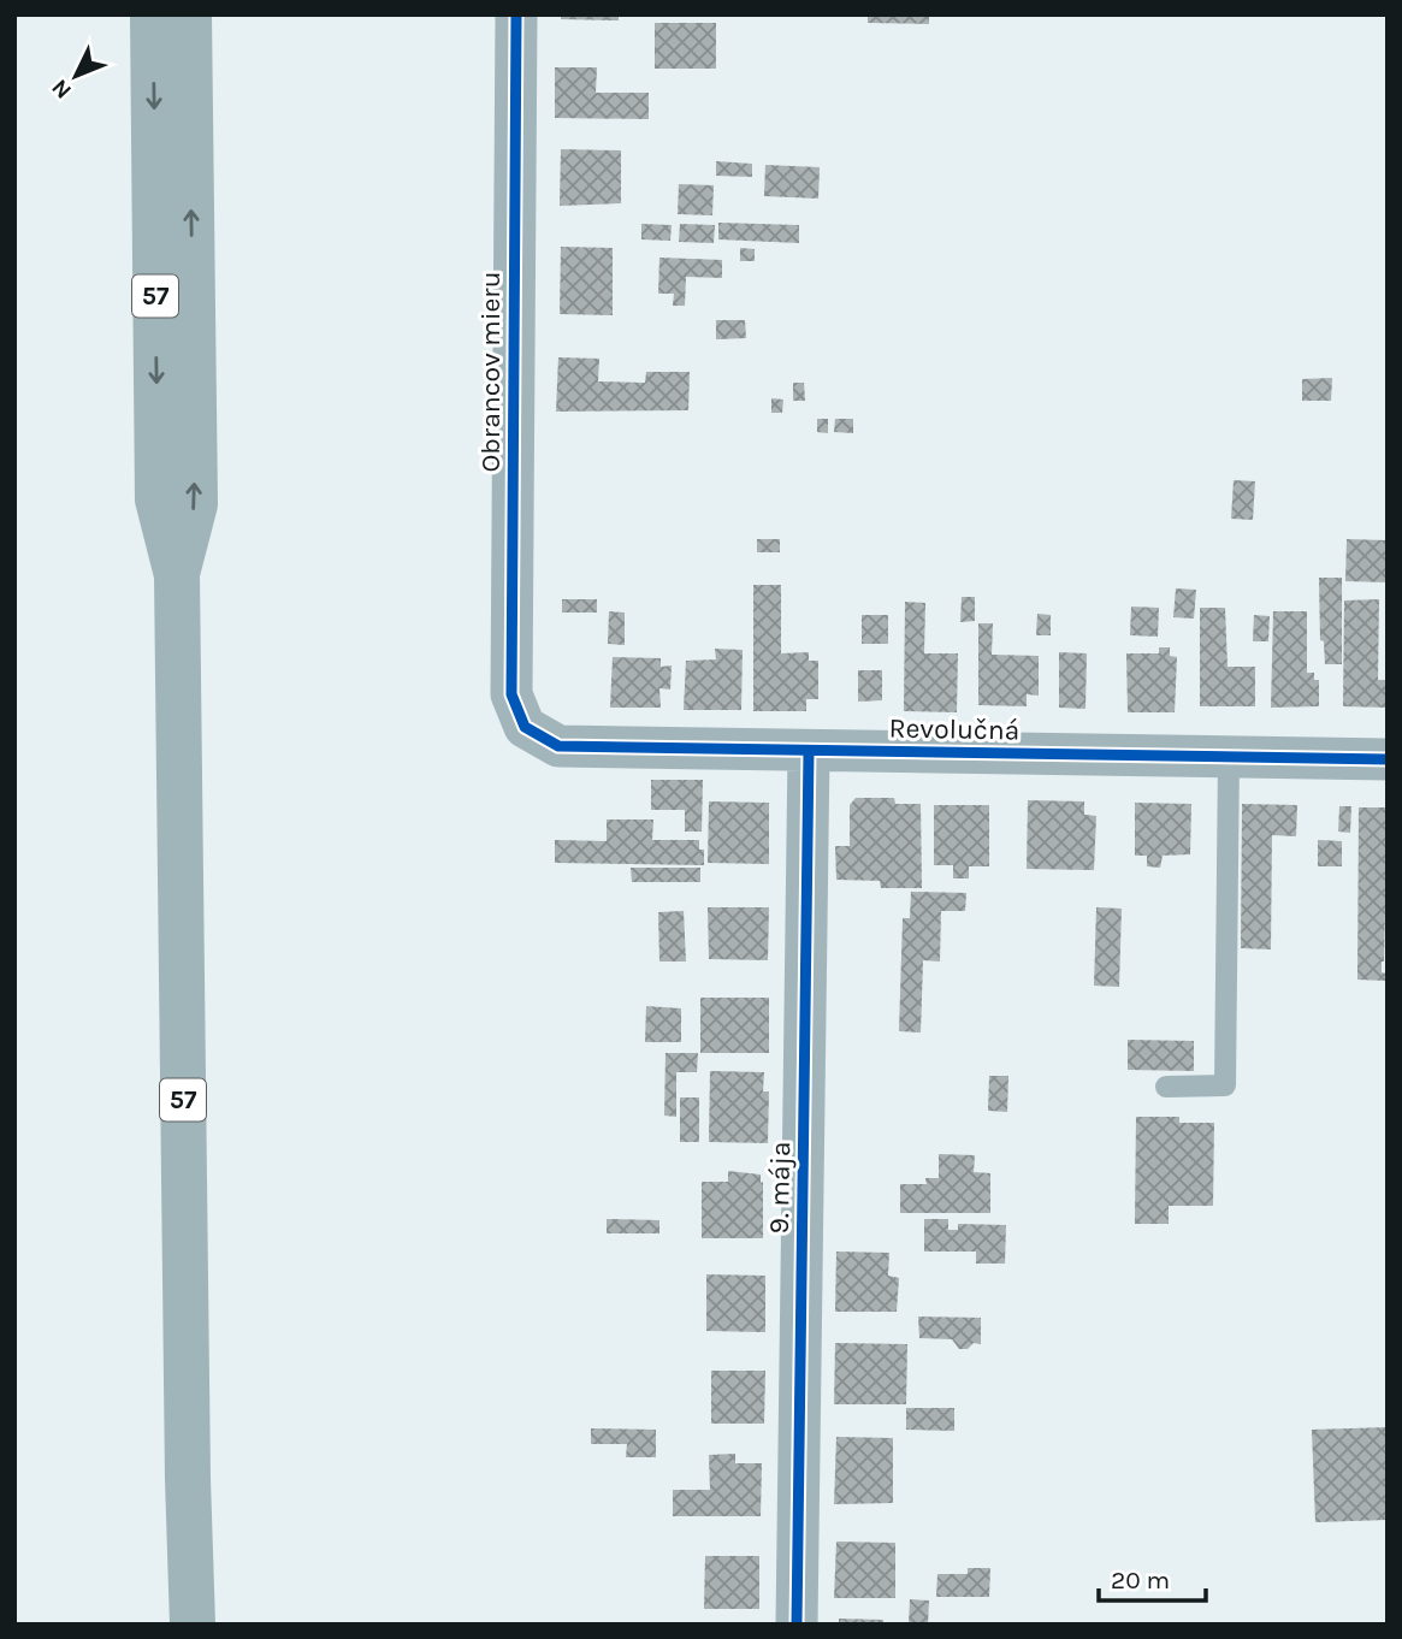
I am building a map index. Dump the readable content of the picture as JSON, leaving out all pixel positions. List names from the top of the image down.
{
  "streets": {
    "main road": ["57"],
    "street": ["Obrancov mieru", "Revolučná", "9. mája"]
  },
  "crossings": [
    ["Obrancov mieru", "Revolučná"],
    ["Revolučná", "9. mája"]
  ],
  "scale_bar": "20 m",
  "north": "bottom left"
}
